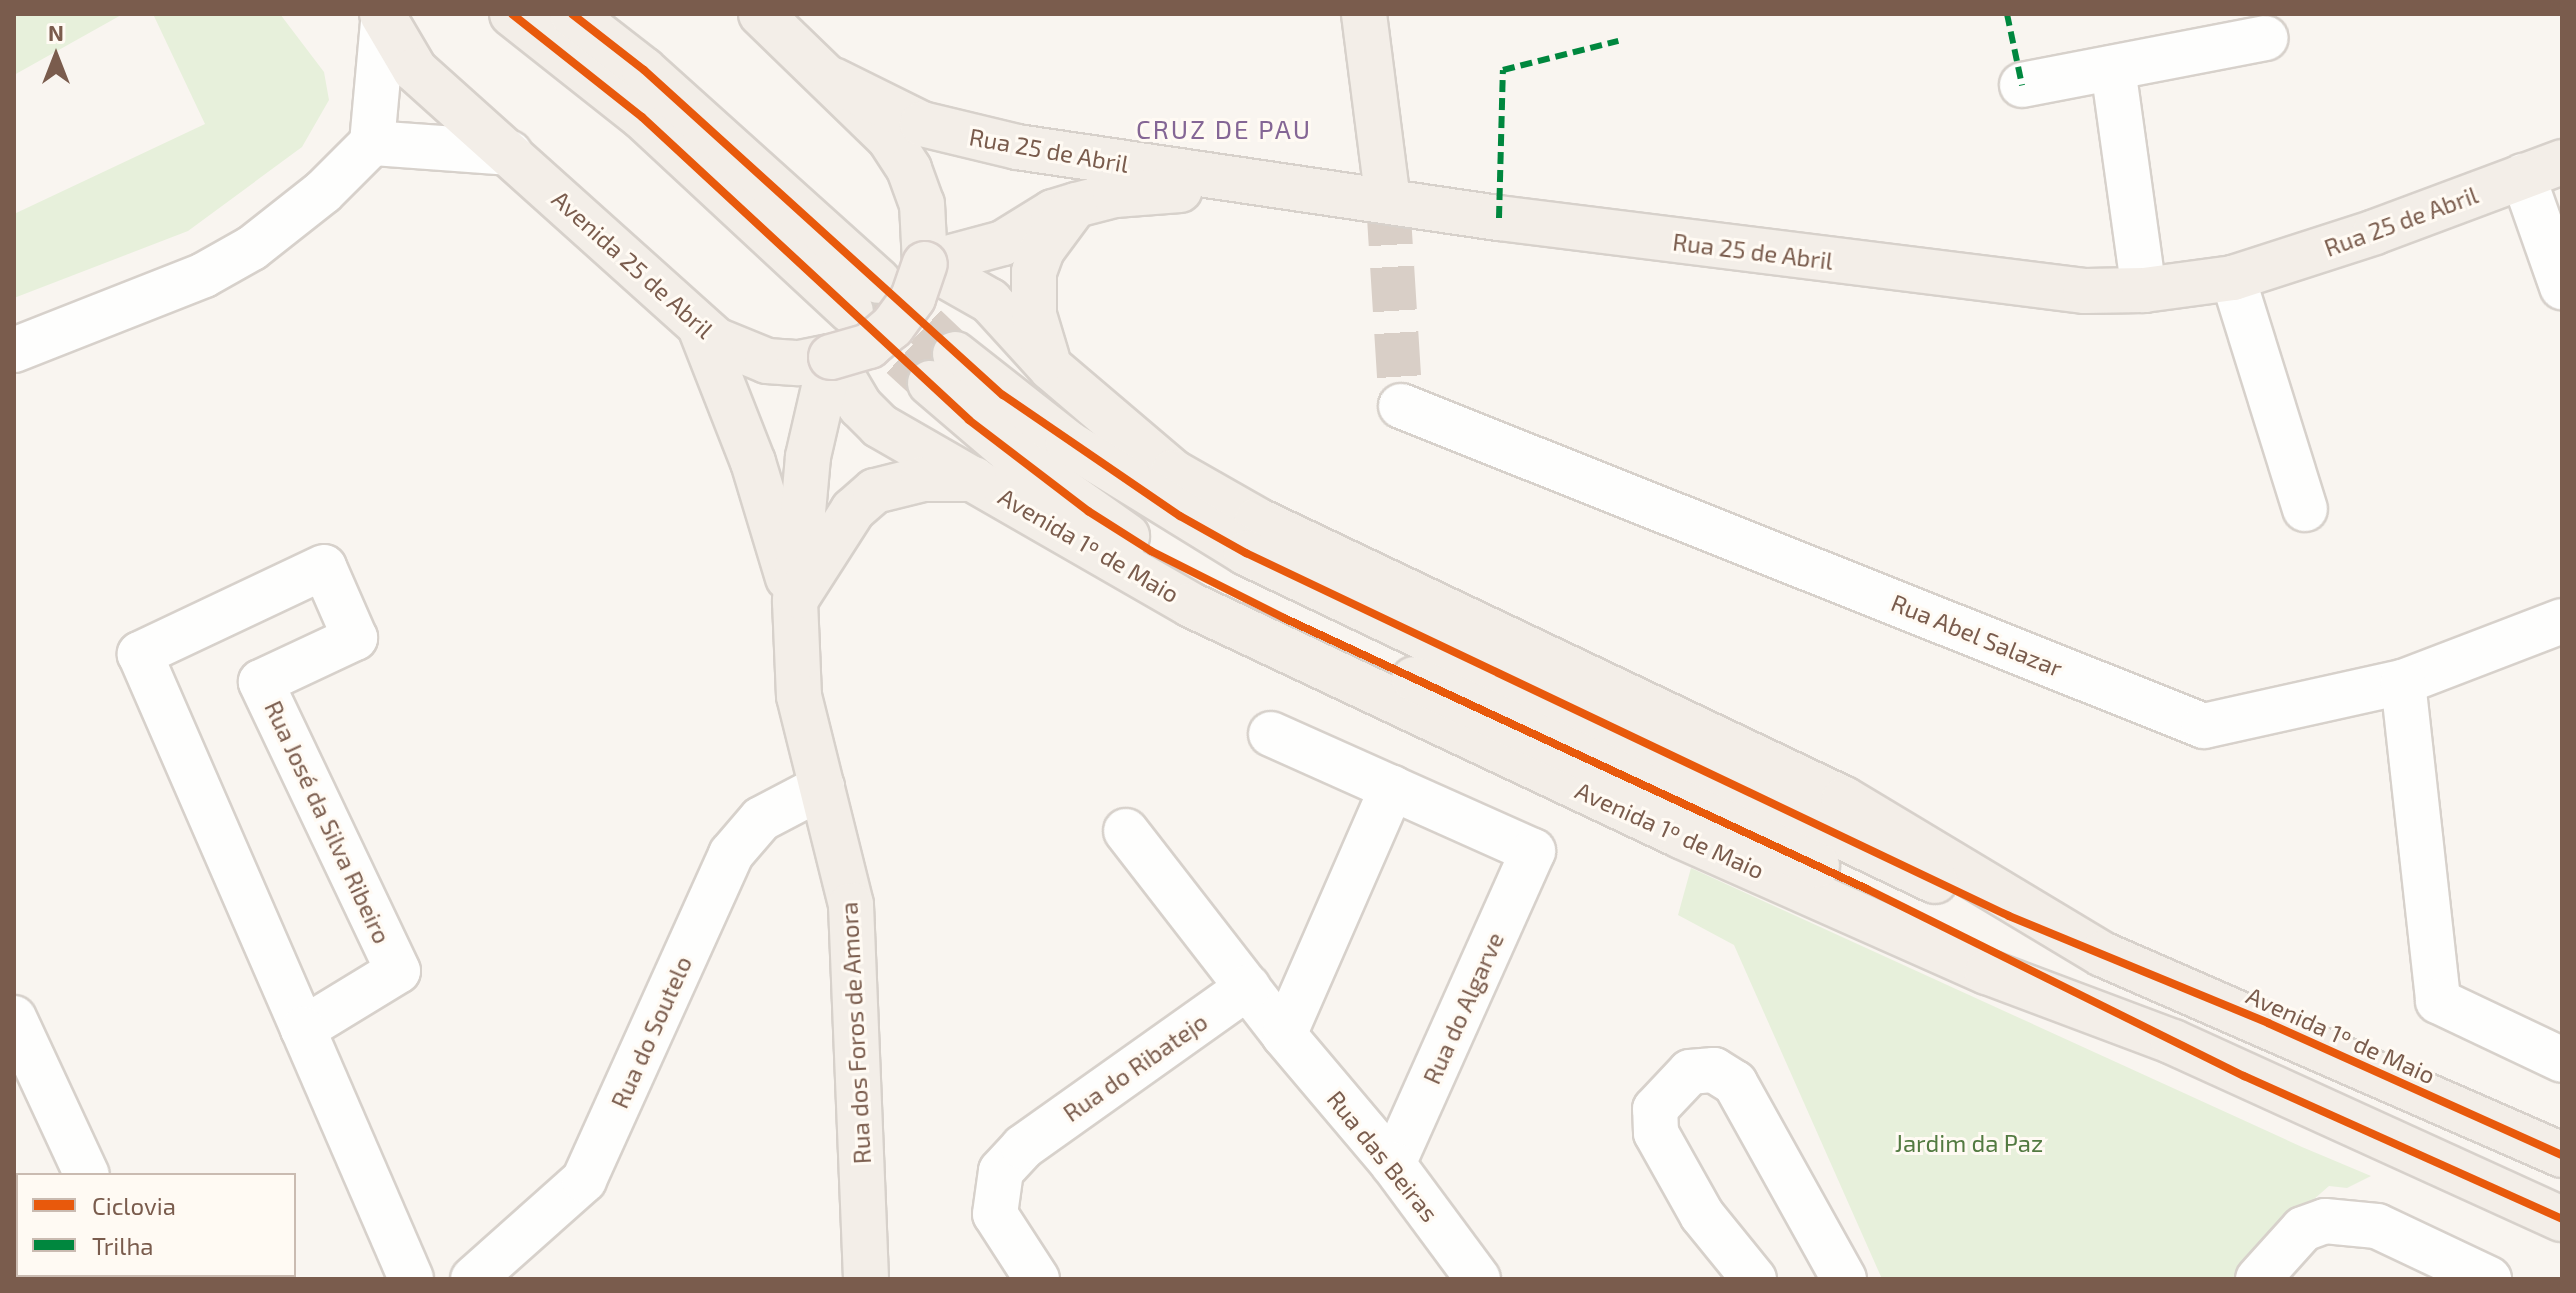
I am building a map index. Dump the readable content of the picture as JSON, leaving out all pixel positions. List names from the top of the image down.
{
  "streets": {
    "main road": [
      "Rua 25 de Abril",
      "Avenida 25 de Abril",
      "Avenida 1º de Maio",
      "Rua dos Foros de Amora"
    ],
    "street": [
      "Rua Abel Salazar",
      "Rua José da Silva Ribeiro",
      "Rua do Algarve",
      "Rua do Soutelo",
      "Rua do Ribatejo",
      "Rua das Beiras"
    ]
  },
  "crossings": [
    ["Rua 25 de Abril", "Avenida 25 de Abril"],
    ["Rua 25 de Abril", "Avenida 1º de Maio"],
    ["Avenida 25 de Abril", "Avenida 1º de Maio"],
    ["Avenida 25 de Abril", "Rua dos Foros de Amora"],
    ["Avenida 1º de Maio", "Rua dos Foros de Amora"],
    ["Rua do Algarve", "Rua das Beiras"],
    ["Rua do Soutelo", "Rua dos Foros de Amora"],
    ["Rua do Ribatejo", "Rua das Beiras"]
  ],
  "districts": ["CRUZ DE PAU"],
  "parks": ["Jardim da Paz"],
  "legend": ["Ciclovia", "Trilha"],
  "north": "top"
}
